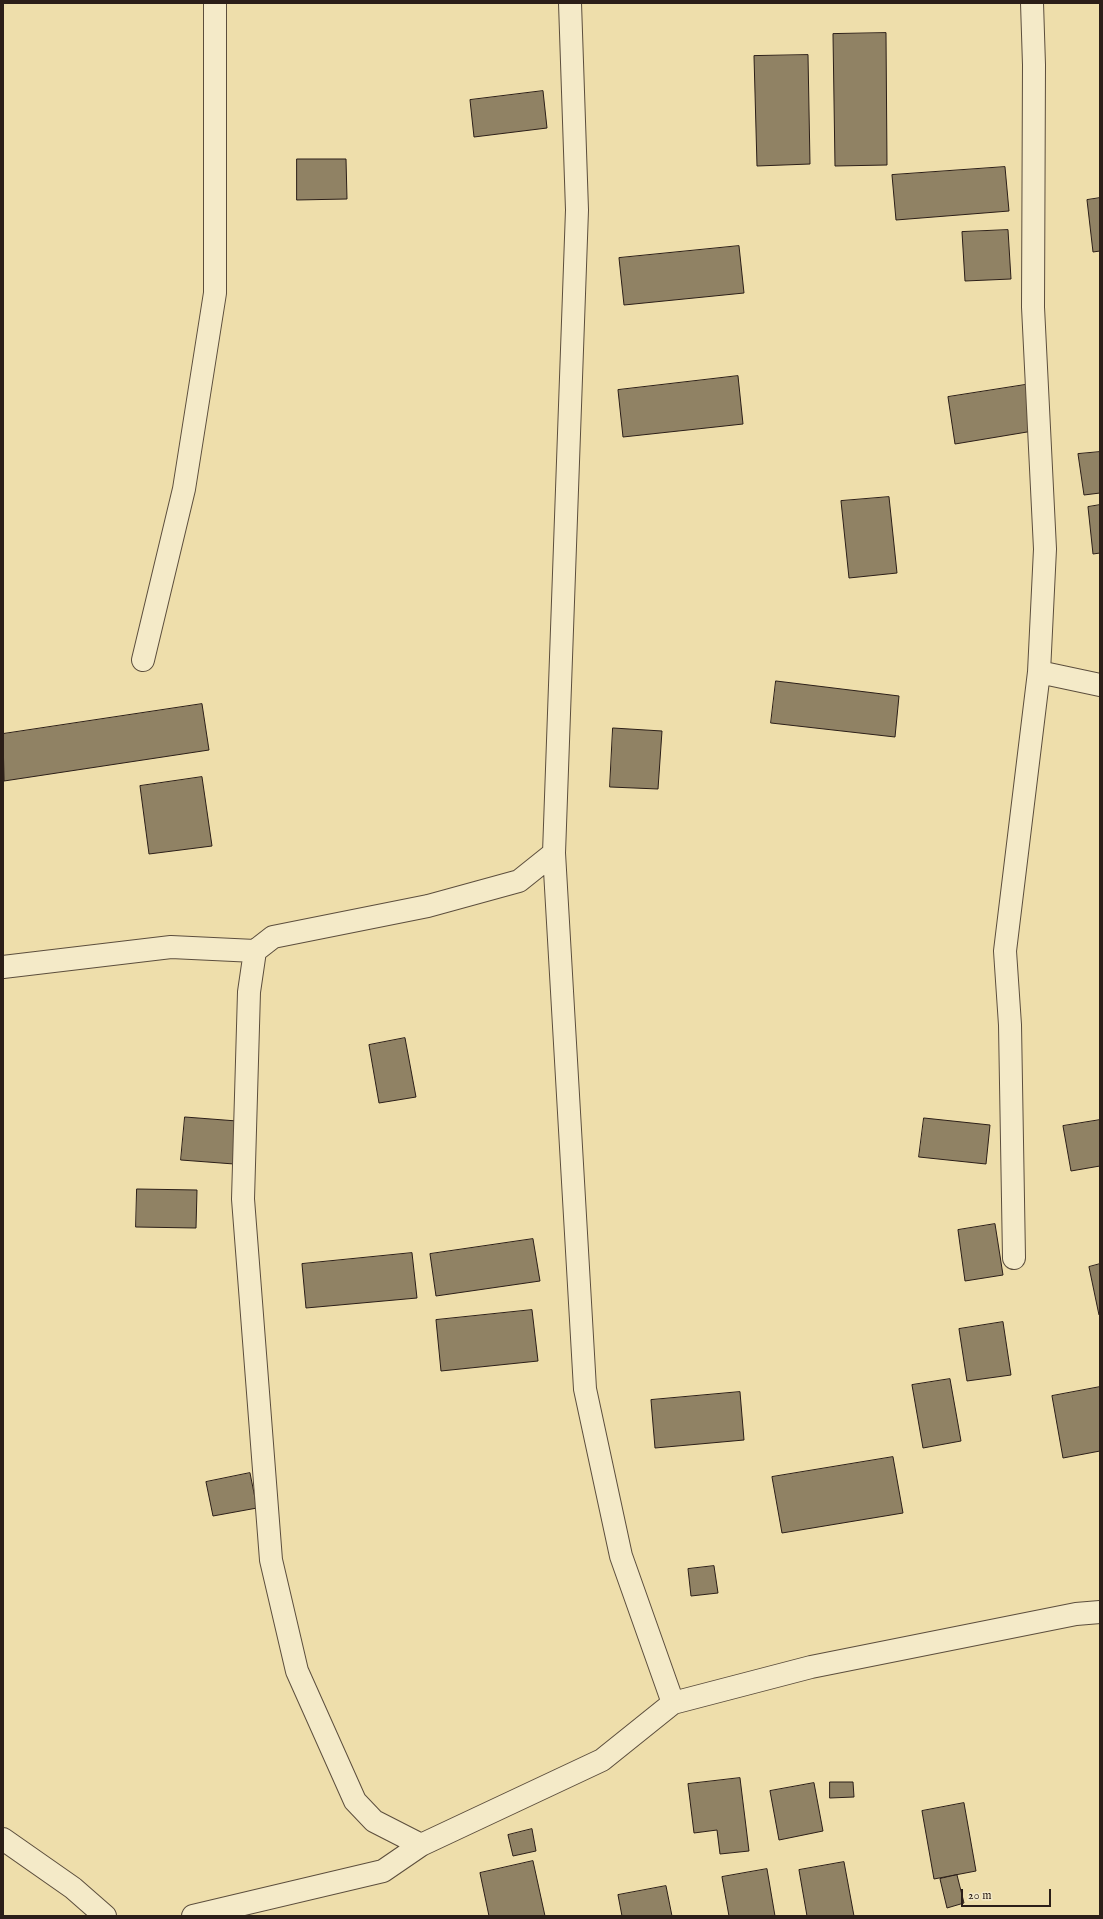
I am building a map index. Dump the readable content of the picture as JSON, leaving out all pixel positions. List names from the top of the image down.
{
  "scale_bar": "20 m"
}
